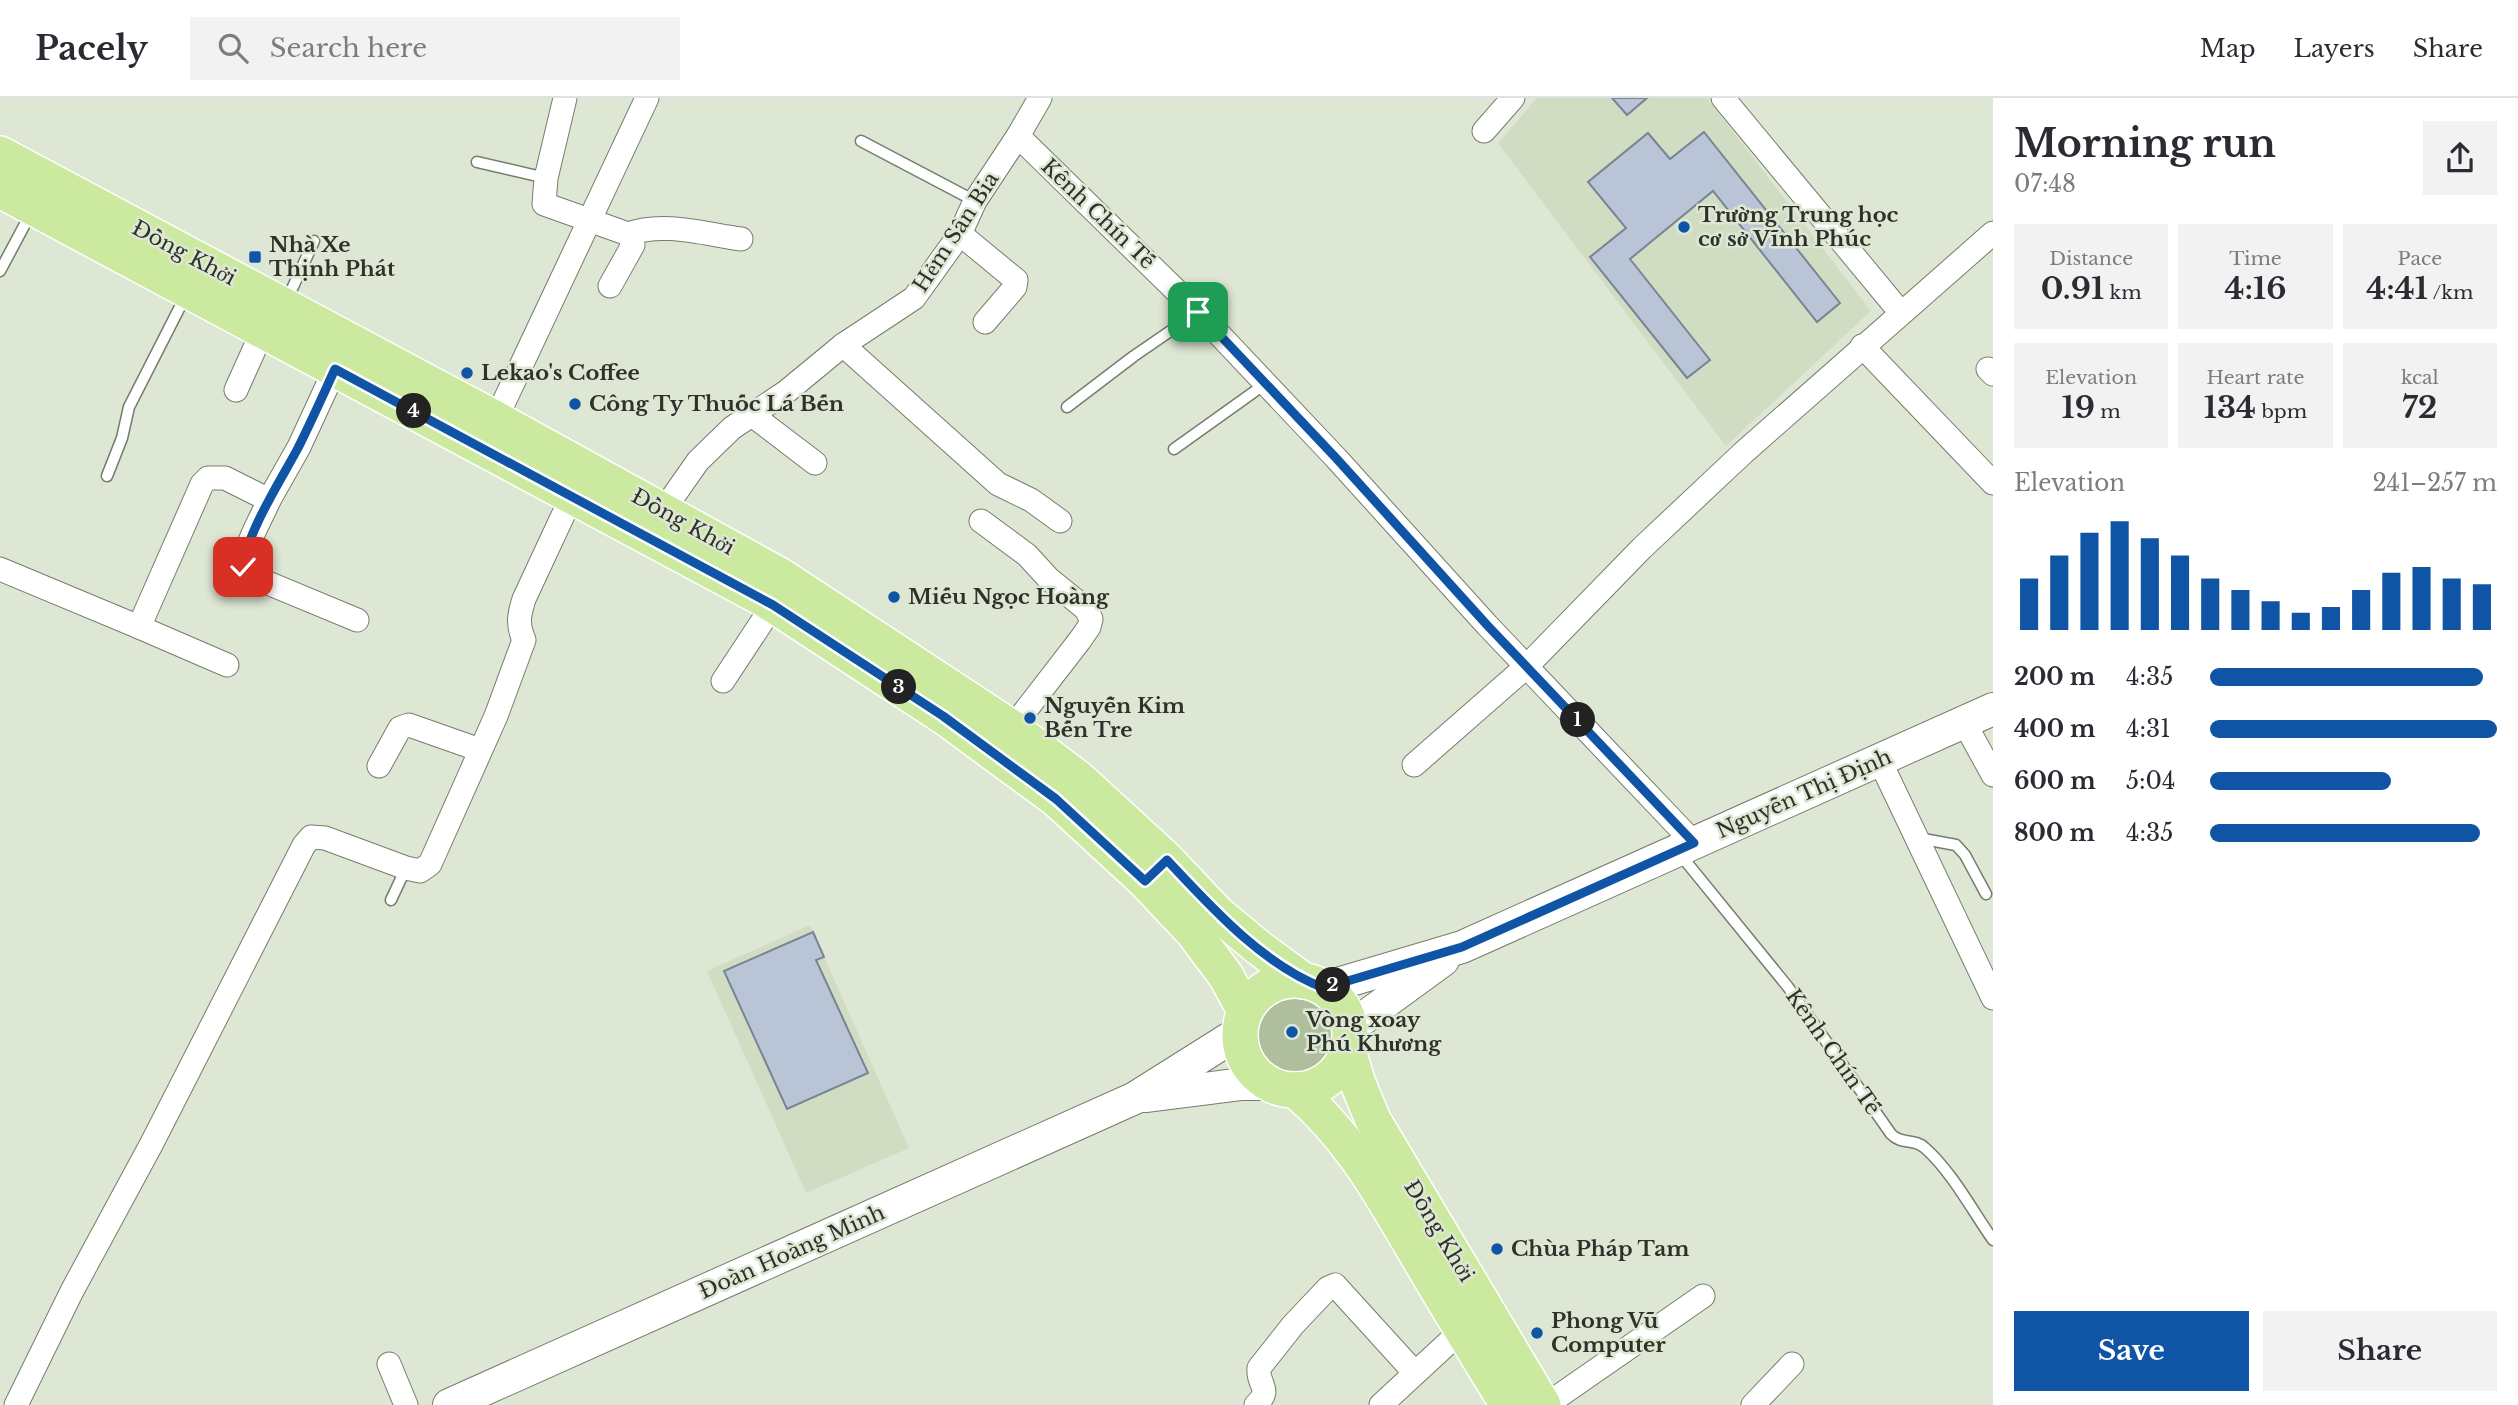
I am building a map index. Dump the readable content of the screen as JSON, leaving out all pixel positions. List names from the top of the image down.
{
  "streets": {
    "main road": ["Đồng Khởi", "Nguyễn Thị Định", "Đoàn Hoàng Minh"],
    "street": ["Kênh Chín Tế", "Hẻm Sân Bia"]
  },
  "crossings": [
    ["Kênh Chín Tế", "Hẻm Sân Bia"],
    ["Kênh Chín Tế", "Nguyễn Thị Định"],
    ["Hẻm Sân Bia", "Đồng Khởi"],
    ["Đồng Khởi", "Nguyễn Thị Định"],
    ["Đồng Khởi", "Đoàn Hoàng Minh"],
    ["Nguyễn Thị Định", "Đoàn Hoàng Minh"]
  ],
  "places": {
    "other": [
      "Trường Trung học cơ sở Vĩnh Phúc",
      "Lekao's Coffee",
      "Công Ty Thuốc Lá Bến",
      "Miếu Ngọc Hoàng",
      "Nguyễn Kim Bến Tre",
      "Vòng xoay Phú Khương",
      "Chùa Pháp Tam",
      "Phong Vũ Computer"
    ],
    "transit": ["Nhà Xe Thịnh Phát"]
  },
  "page": {
    "header": "Pacely",
    "search": "Search here",
    "nav": ["Map", "Layers", "Share"],
    "heading": ["Morning run", "07:48"],
    "stats": [
      ["Distance", "0.91 km"],
      ["Time", "4:16"],
      ["Pace", "4:41 /km"],
      ["Elevation", "19 m"],
      ["Heart rate", "134 bpm"],
      ["kcal", "72"]
    ],
    "pins": [
      "4",
      "3",
      "1",
      "2"
    ],
    "chart": ["Elevation", "241–257 m"],
    "list": [
      {
        "name": "200 m",
        "note": "4:35"
      },
      {
        "name": "400 m",
        "note": "4:31"
      },
      {
        "name": "600 m",
        "note": "5:04"
      },
      {
        "name": "800 m",
        "note": "4:35"
      }
    ],
    "buttons": ["Save", "Share"]
  }
}
